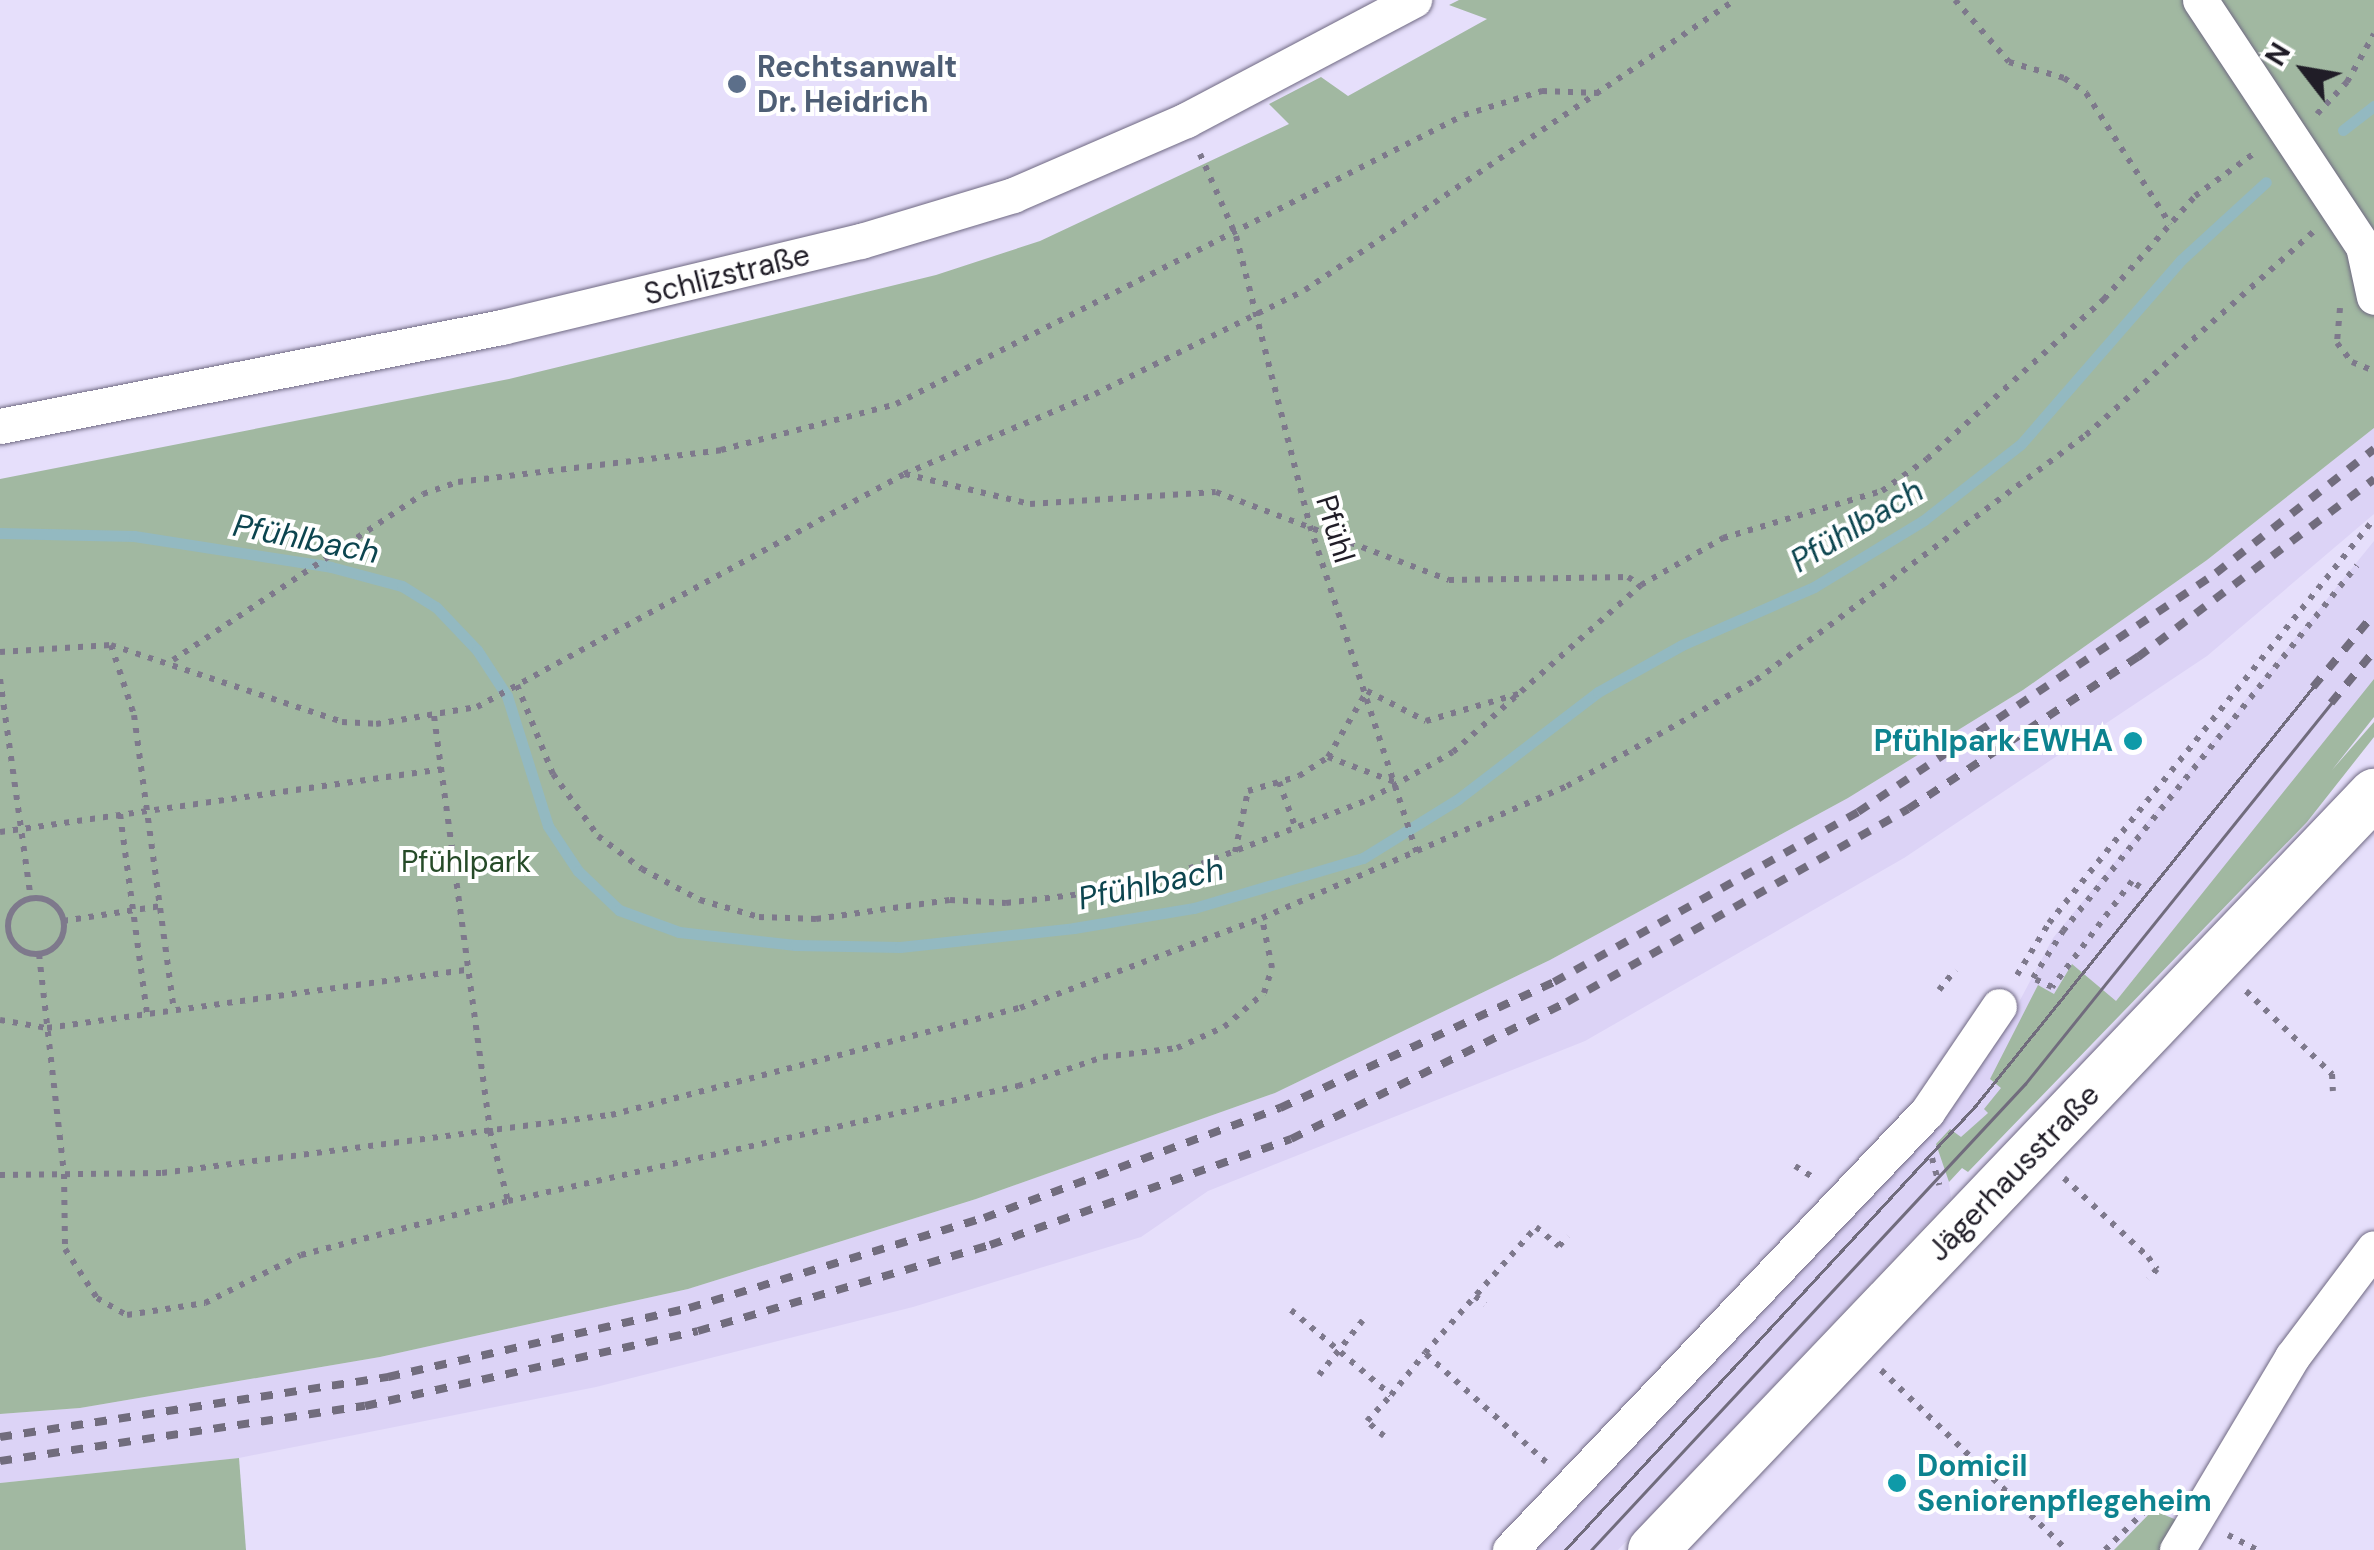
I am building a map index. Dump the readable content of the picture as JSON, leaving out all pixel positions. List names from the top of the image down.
{
  "streets": {
    "street": ["Schlizstraße", "Jägerhausstraße"],
    "path": ["Pfühl"]
  },
  "water": ["Pfühlbach"],
  "parks": ["Pfühlpark"],
  "places": ["Rechtsanwalt Dr. Heidrich", "Pfühlpark EWHA", "Domicil Seniorenpflegeheim"],
  "north": "top left"
}
